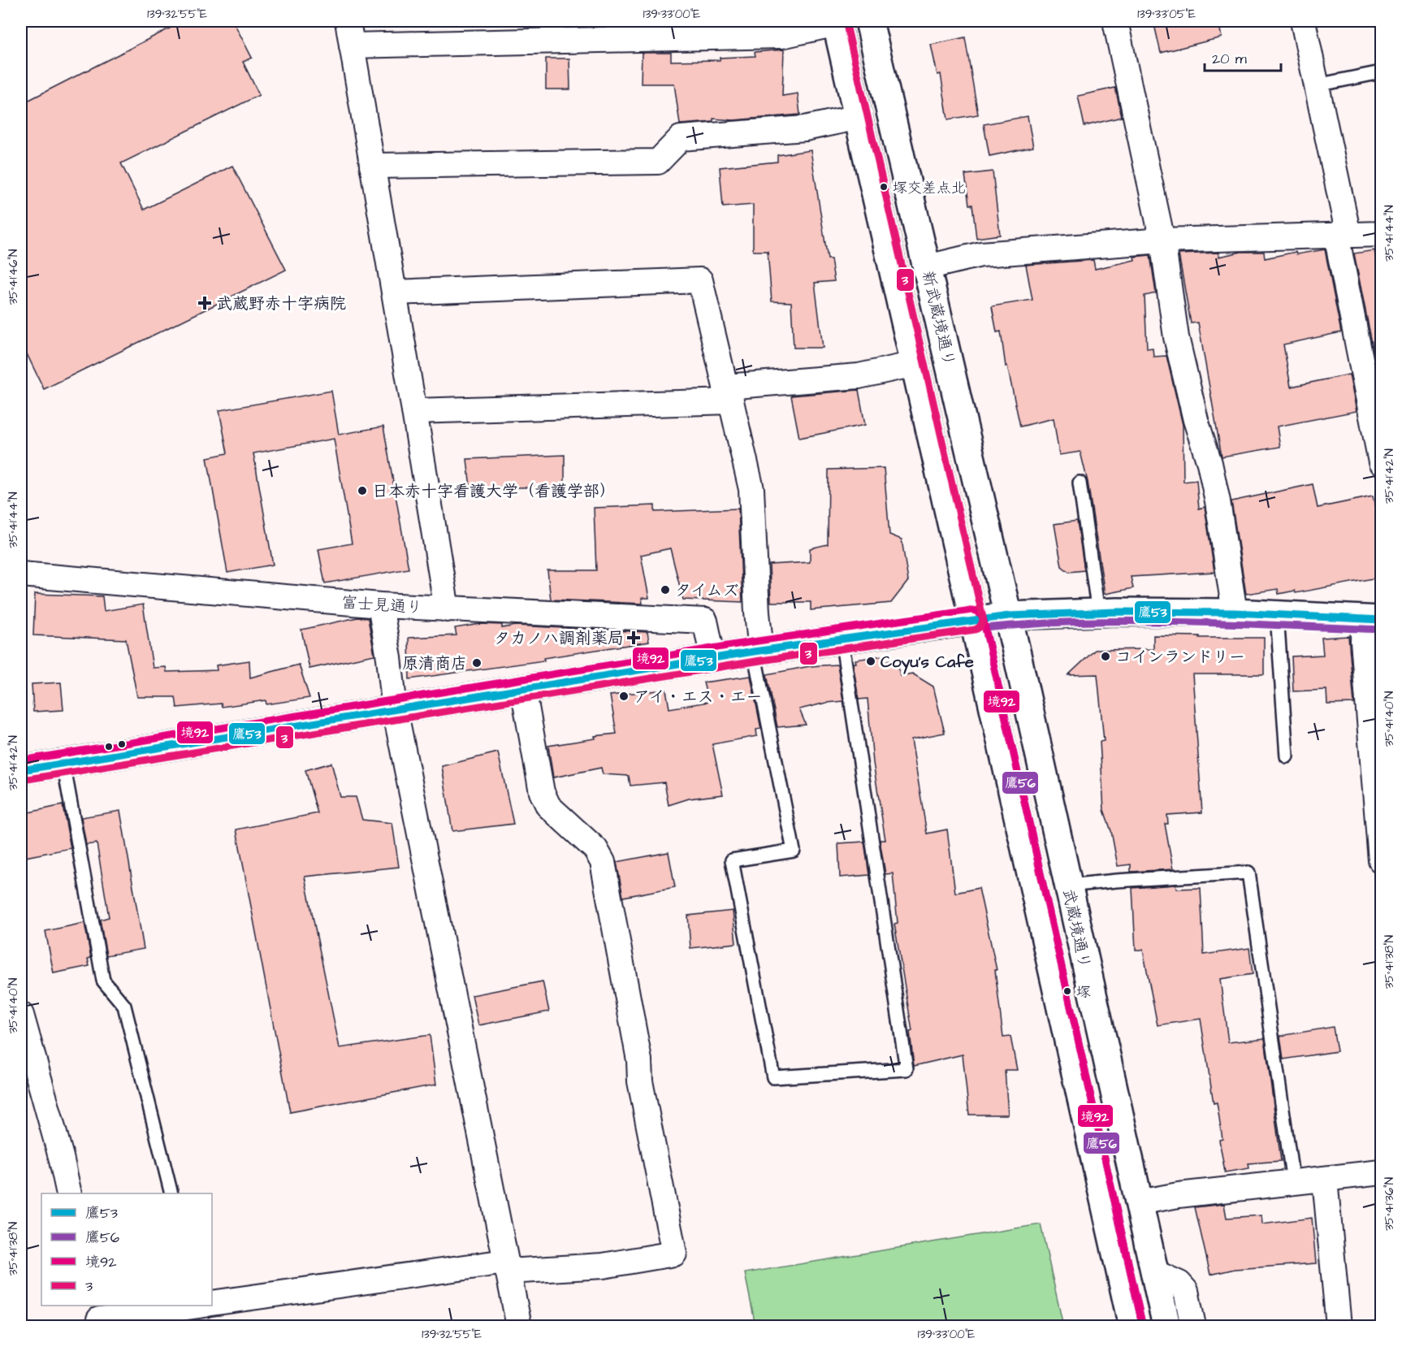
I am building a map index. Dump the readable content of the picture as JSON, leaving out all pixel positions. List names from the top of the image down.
{
  "streets": {
    "main road": ["新武蔵境通り", "武蔵境通り"],
    "street": ["富士見通り"]
  },
  "crossings": [
    ["新武蔵境通り", "武蔵境通り"]
  ],
  "places": {
    "other": [
      "塚交差点北",
      "日本赤十字看護大学（看護学部）",
      "タイムズ",
      "コインランドリー",
      "Coyu's Cafe",
      "原清商店",
      "アイ・エス・エー",
      "塚"
    ],
    "health": ["武蔵野赤十字病院", "タカノハ調剤薬局"]
  },
  "lines": [
    "transit line 3",
    "transit line 境92",
    "transit line 鷹53",
    "transit line 鷹56"
  ],
  "legend": [
    "鷹53",
    "鷹56",
    "境92",
    "3"
  ],
  "scale_bar": "20 m",
  "coordinates": [
    "139°32'55\"E",
    "139°33'00\"E",
    "139°33'05\"E",
    "35°41'44\"N",
    "35°41'46\"N",
    "35°41'42\"N",
    "35°41'40\"N",
    "35°41'38\"N",
    "35°41'36\"N"
  ]
}
